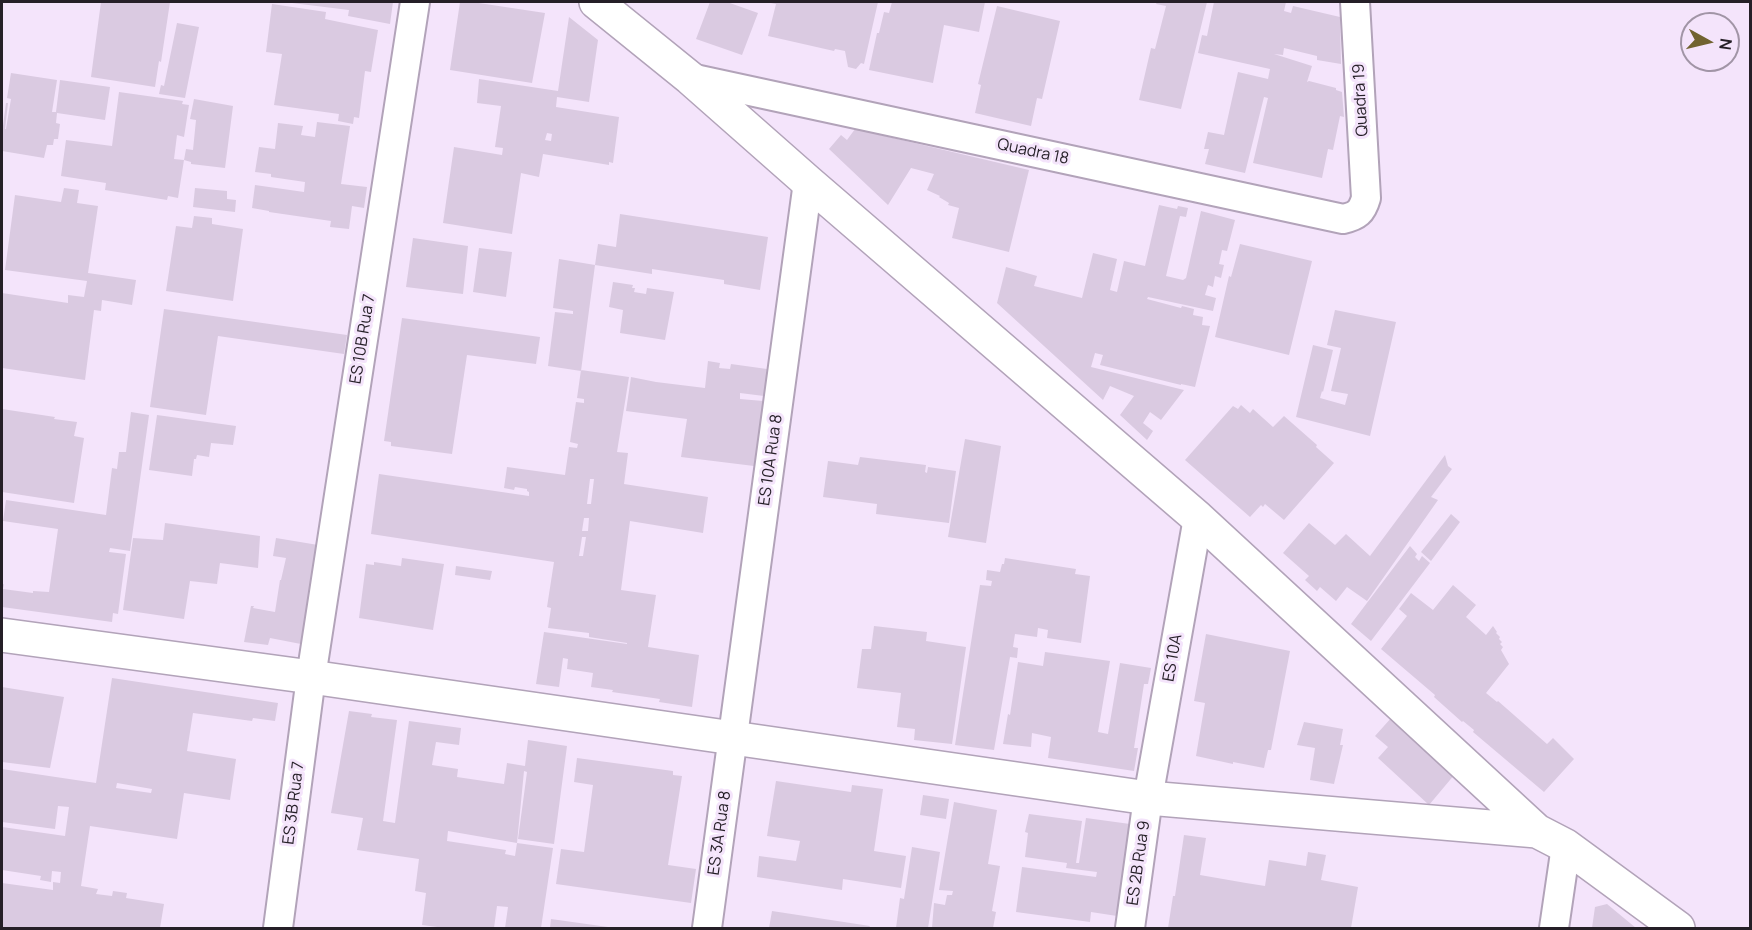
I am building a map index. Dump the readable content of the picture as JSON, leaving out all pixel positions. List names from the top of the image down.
{
  "streets": {
    "street": [
      "Quadra 19",
      "Quadra 18",
      "ES 10B Rua 7",
      "ES 10A Rua 8",
      "ES 10A",
      "ES 3B Rua 7",
      "ES 3A Rua 8",
      "ES 2B Rua 9"
    ]
  },
  "crossings": [
    ["Quadra 19", "Quadra 18"],
    ["ES 10B Rua 7", "ES 3B Rua 7"],
    ["ES 10A Rua 8", "ES 3A Rua 8"],
    ["ES 10A", "ES 2B Rua 9"]
  ],
  "north": "right"
}
